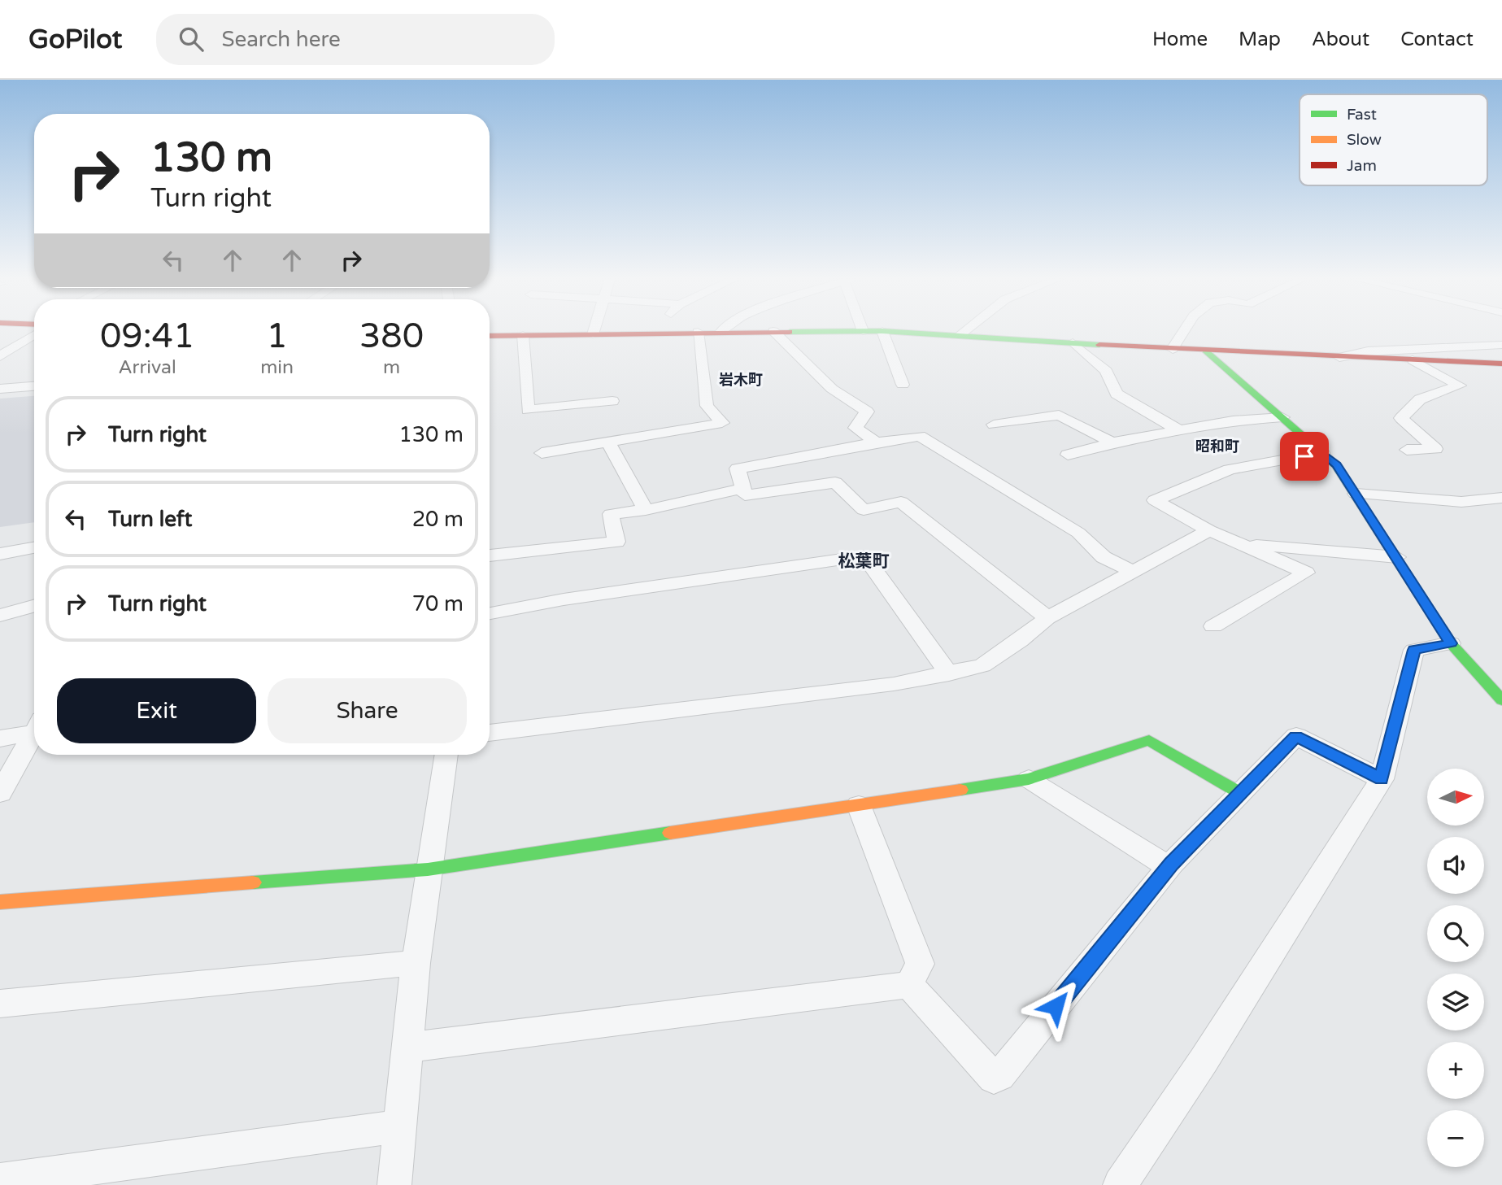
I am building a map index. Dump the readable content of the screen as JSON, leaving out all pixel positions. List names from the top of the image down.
{
  "districts": ["岩木町", "昭和町", "松葉町"],
  "legend": ["Fast", "Slow", "Jam"],
  "north": "right",
  "page": {
    "header": "GoPilot",
    "search": "Search here",
    "nav": [
      "Home",
      "Map",
      "About",
      "Contact"
    ],
    "turn": ["130 m", "Turn right"],
    "eta": [
      "09:41",
      "Arrival",
      "1",
      "min",
      "380",
      "m"
    ],
    "list": [
      {
        "name": "Turn right",
        "value": "130 m"
      },
      {
        "name": "Turn left",
        "value": "20 m"
      },
      {
        "name": "Turn right",
        "value": "70 m"
      }
    ],
    "buttons": ["Exit", "Share"],
    "map_buttons": ["+", "−"]
  }
}
